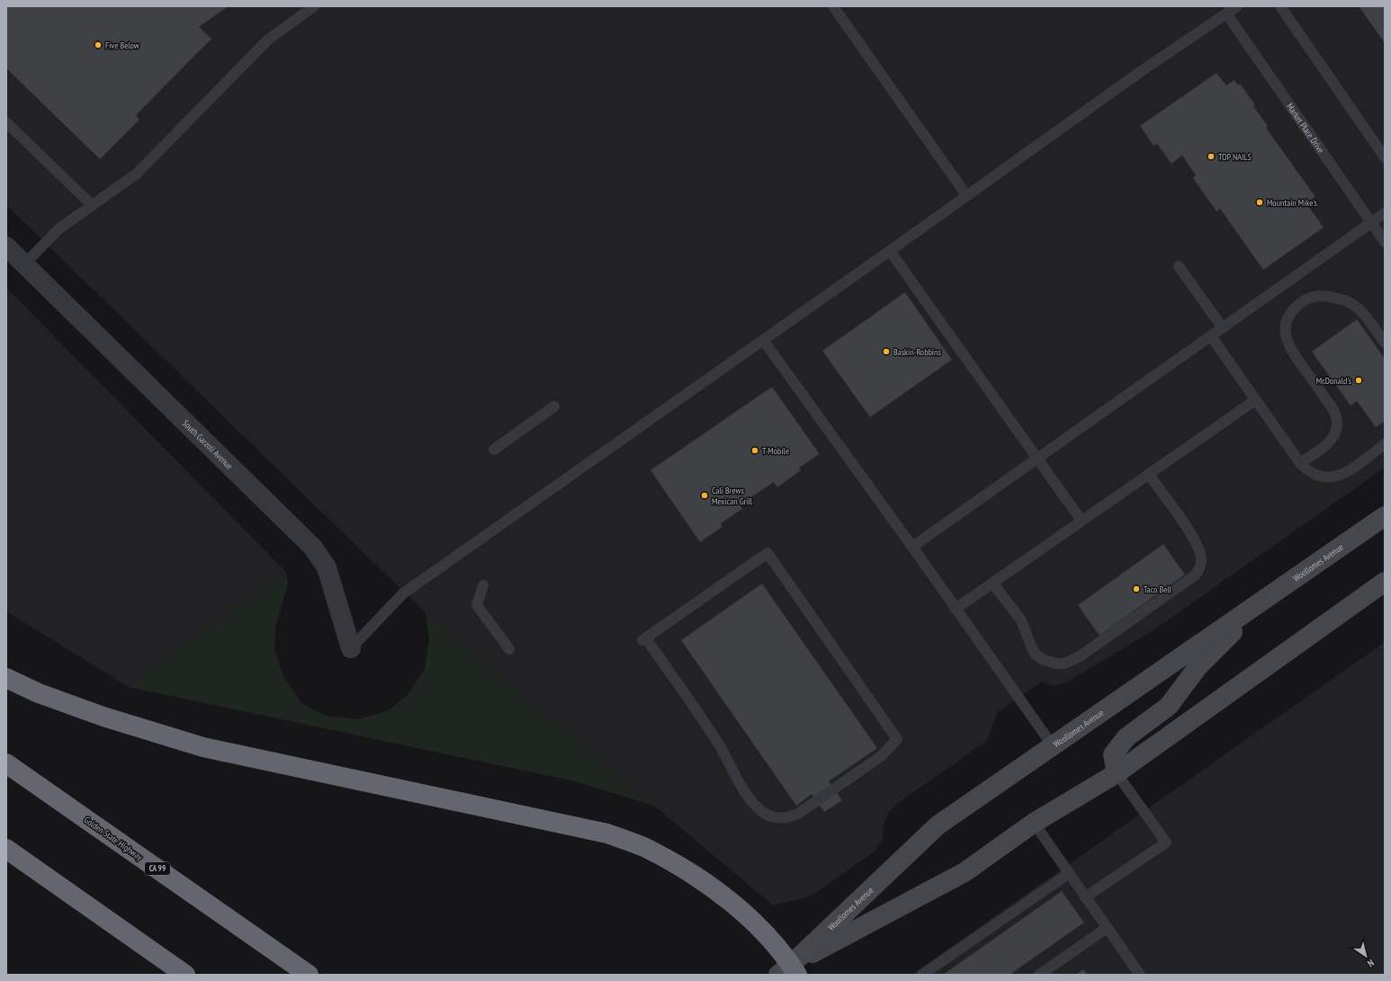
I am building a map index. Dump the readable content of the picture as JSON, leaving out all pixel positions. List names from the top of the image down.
{
  "streets": {
    "highway": ["Golden State Highway", "CA 99"],
    "street": ["South Garzoli Avenue", "Woollomes Avenue"],
    "lane": ["Market Place Drive"]
  },
  "places": [
    "Five Below",
    "TOP NAILS",
    "Mountain Mike's",
    "Baskin-Robbins",
    "McDonald's",
    "T-Mobile",
    "Cali Brews Mexican Grill",
    "Taco Bell"
  ],
  "north": "bottom right"
}
